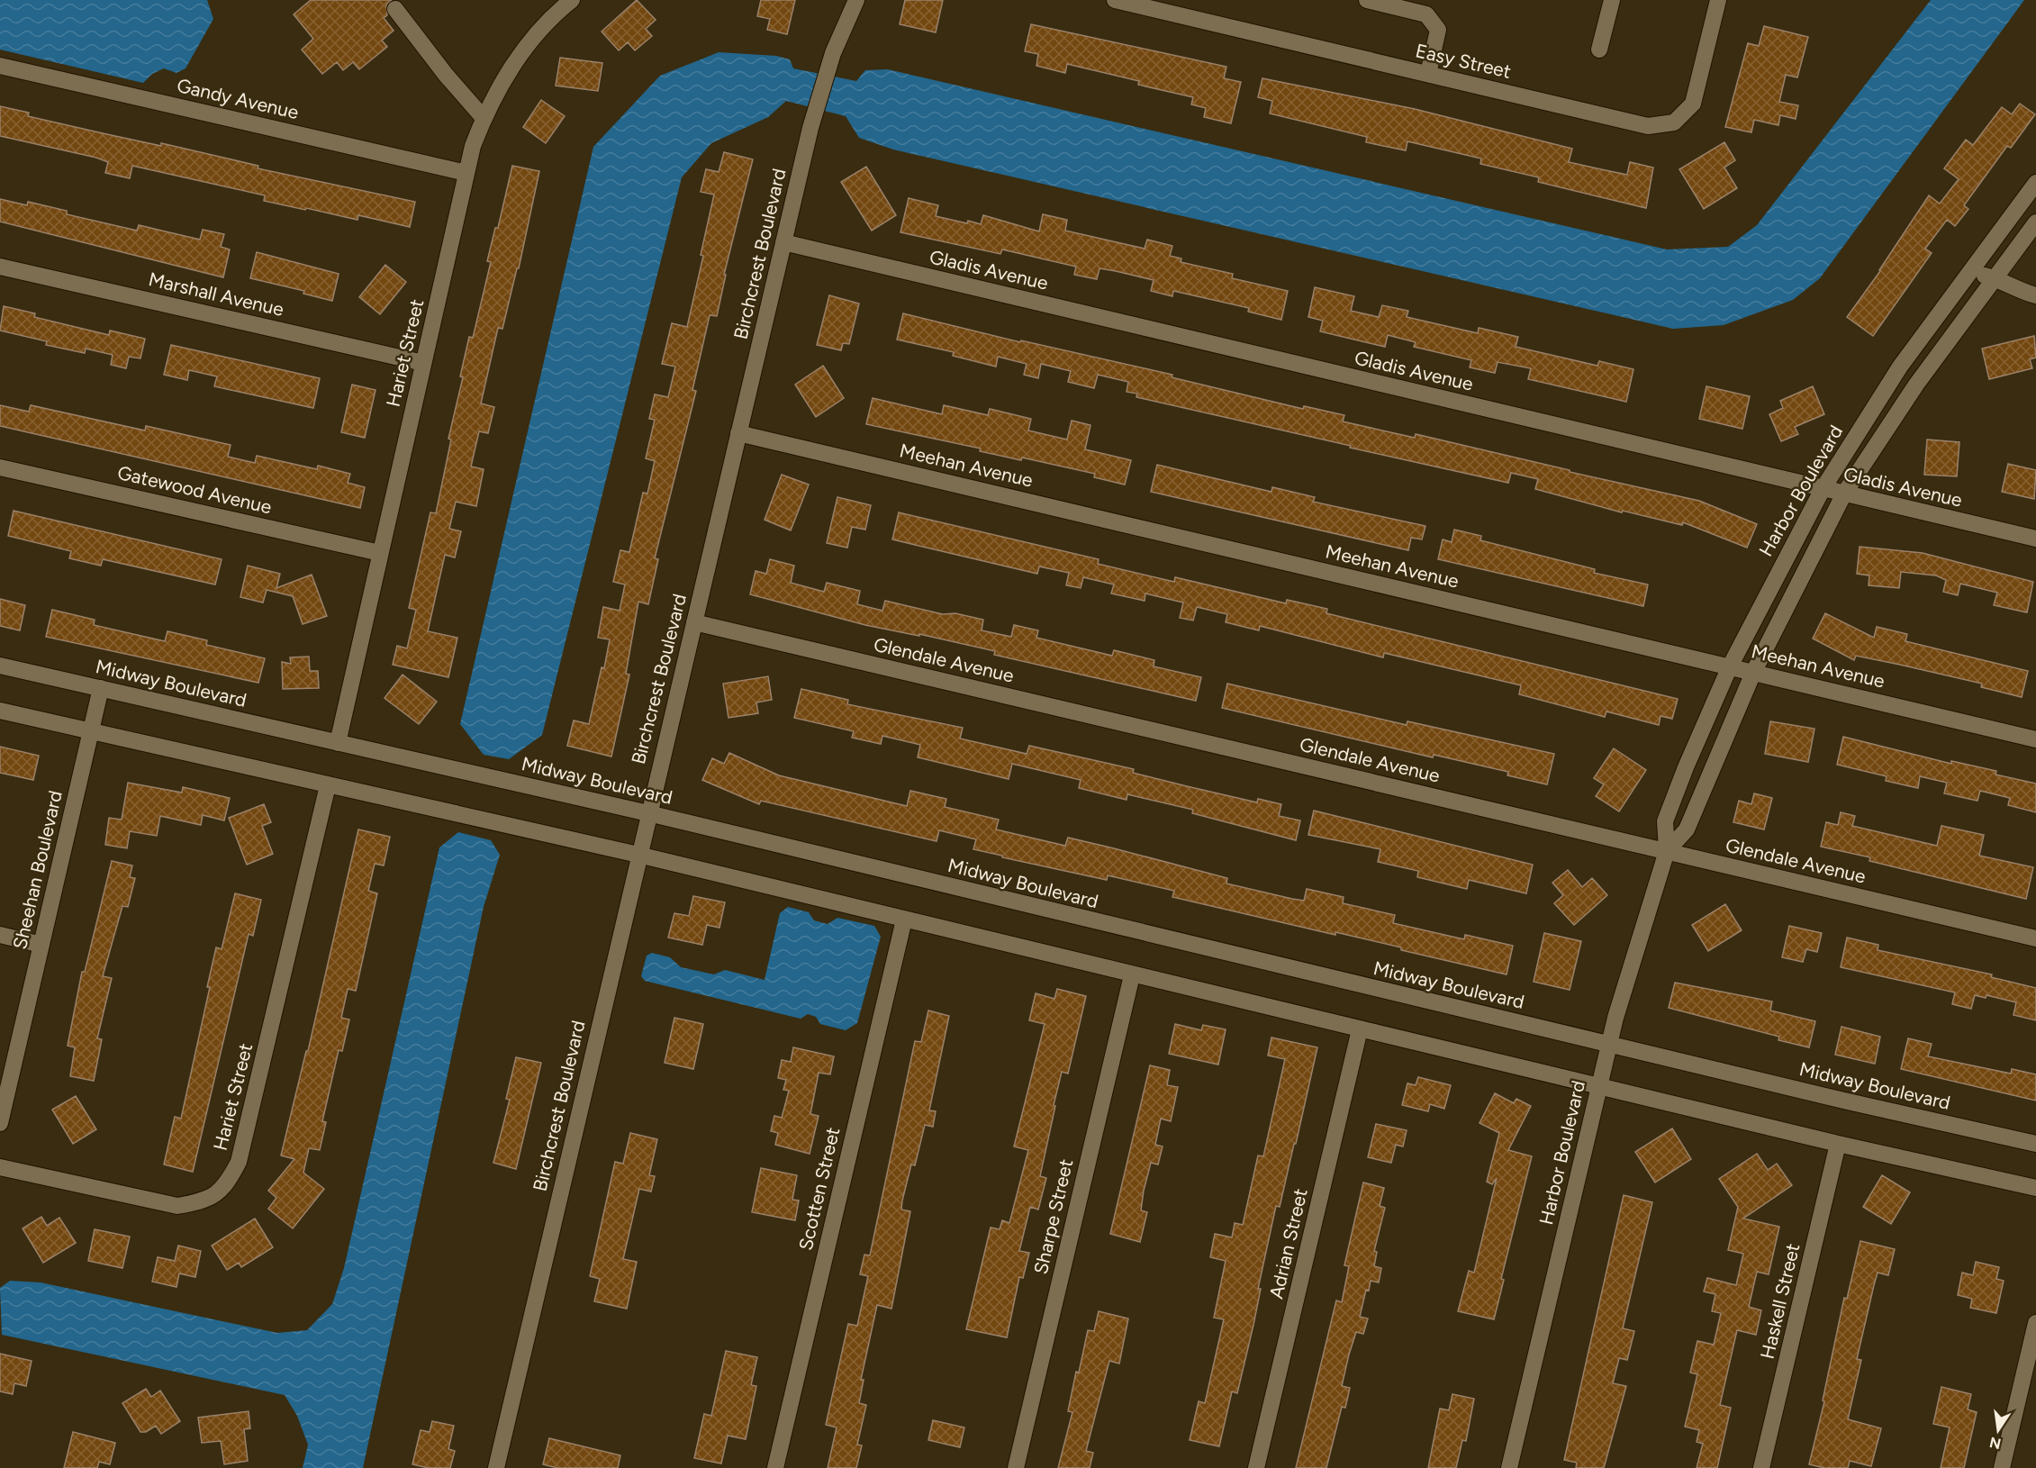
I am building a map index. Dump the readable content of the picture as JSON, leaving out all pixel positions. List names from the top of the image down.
{
  "streets": {
    "street": [
      "Easy Street",
      "Gandy Avenue",
      "Birchcrest Boulevard",
      "Gladis Avenue",
      "Marshall Avenue",
      "Hariet Street",
      "Meehan Avenue",
      "Gatewood Avenue",
      "Harbor Boulevard",
      "Glendale Avenue",
      "Midway Boulevard",
      "Sheehan Boulevard",
      "Scotten Street",
      "Sharpe Street",
      "Adrian Street",
      "Haskell Street"
    ]
  },
  "crossings": [
    ["Gandy Avenue", "Hariet Street"],
    ["Birchcrest Boulevard", "Gladis Avenue"],
    ["Birchcrest Boulevard", "Meehan Avenue"],
    ["Birchcrest Boulevard", "Glendale Avenue"],
    ["Birchcrest Boulevard", "Midway Boulevard"],
    ["Gladis Avenue", "Harbor Boulevard"],
    ["Marshall Avenue", "Hariet Street"],
    ["Hariet Street", "Gatewood Avenue"],
    ["Hariet Street", "Midway Boulevard"],
    ["Meehan Avenue", "Harbor Boulevard"],
    ["Harbor Boulevard", "Glendale Avenue"],
    ["Harbor Boulevard", "Midway Boulevard"],
    ["Midway Boulevard", "Sheehan Boulevard"]
  ],
  "north": "bottom"
}
